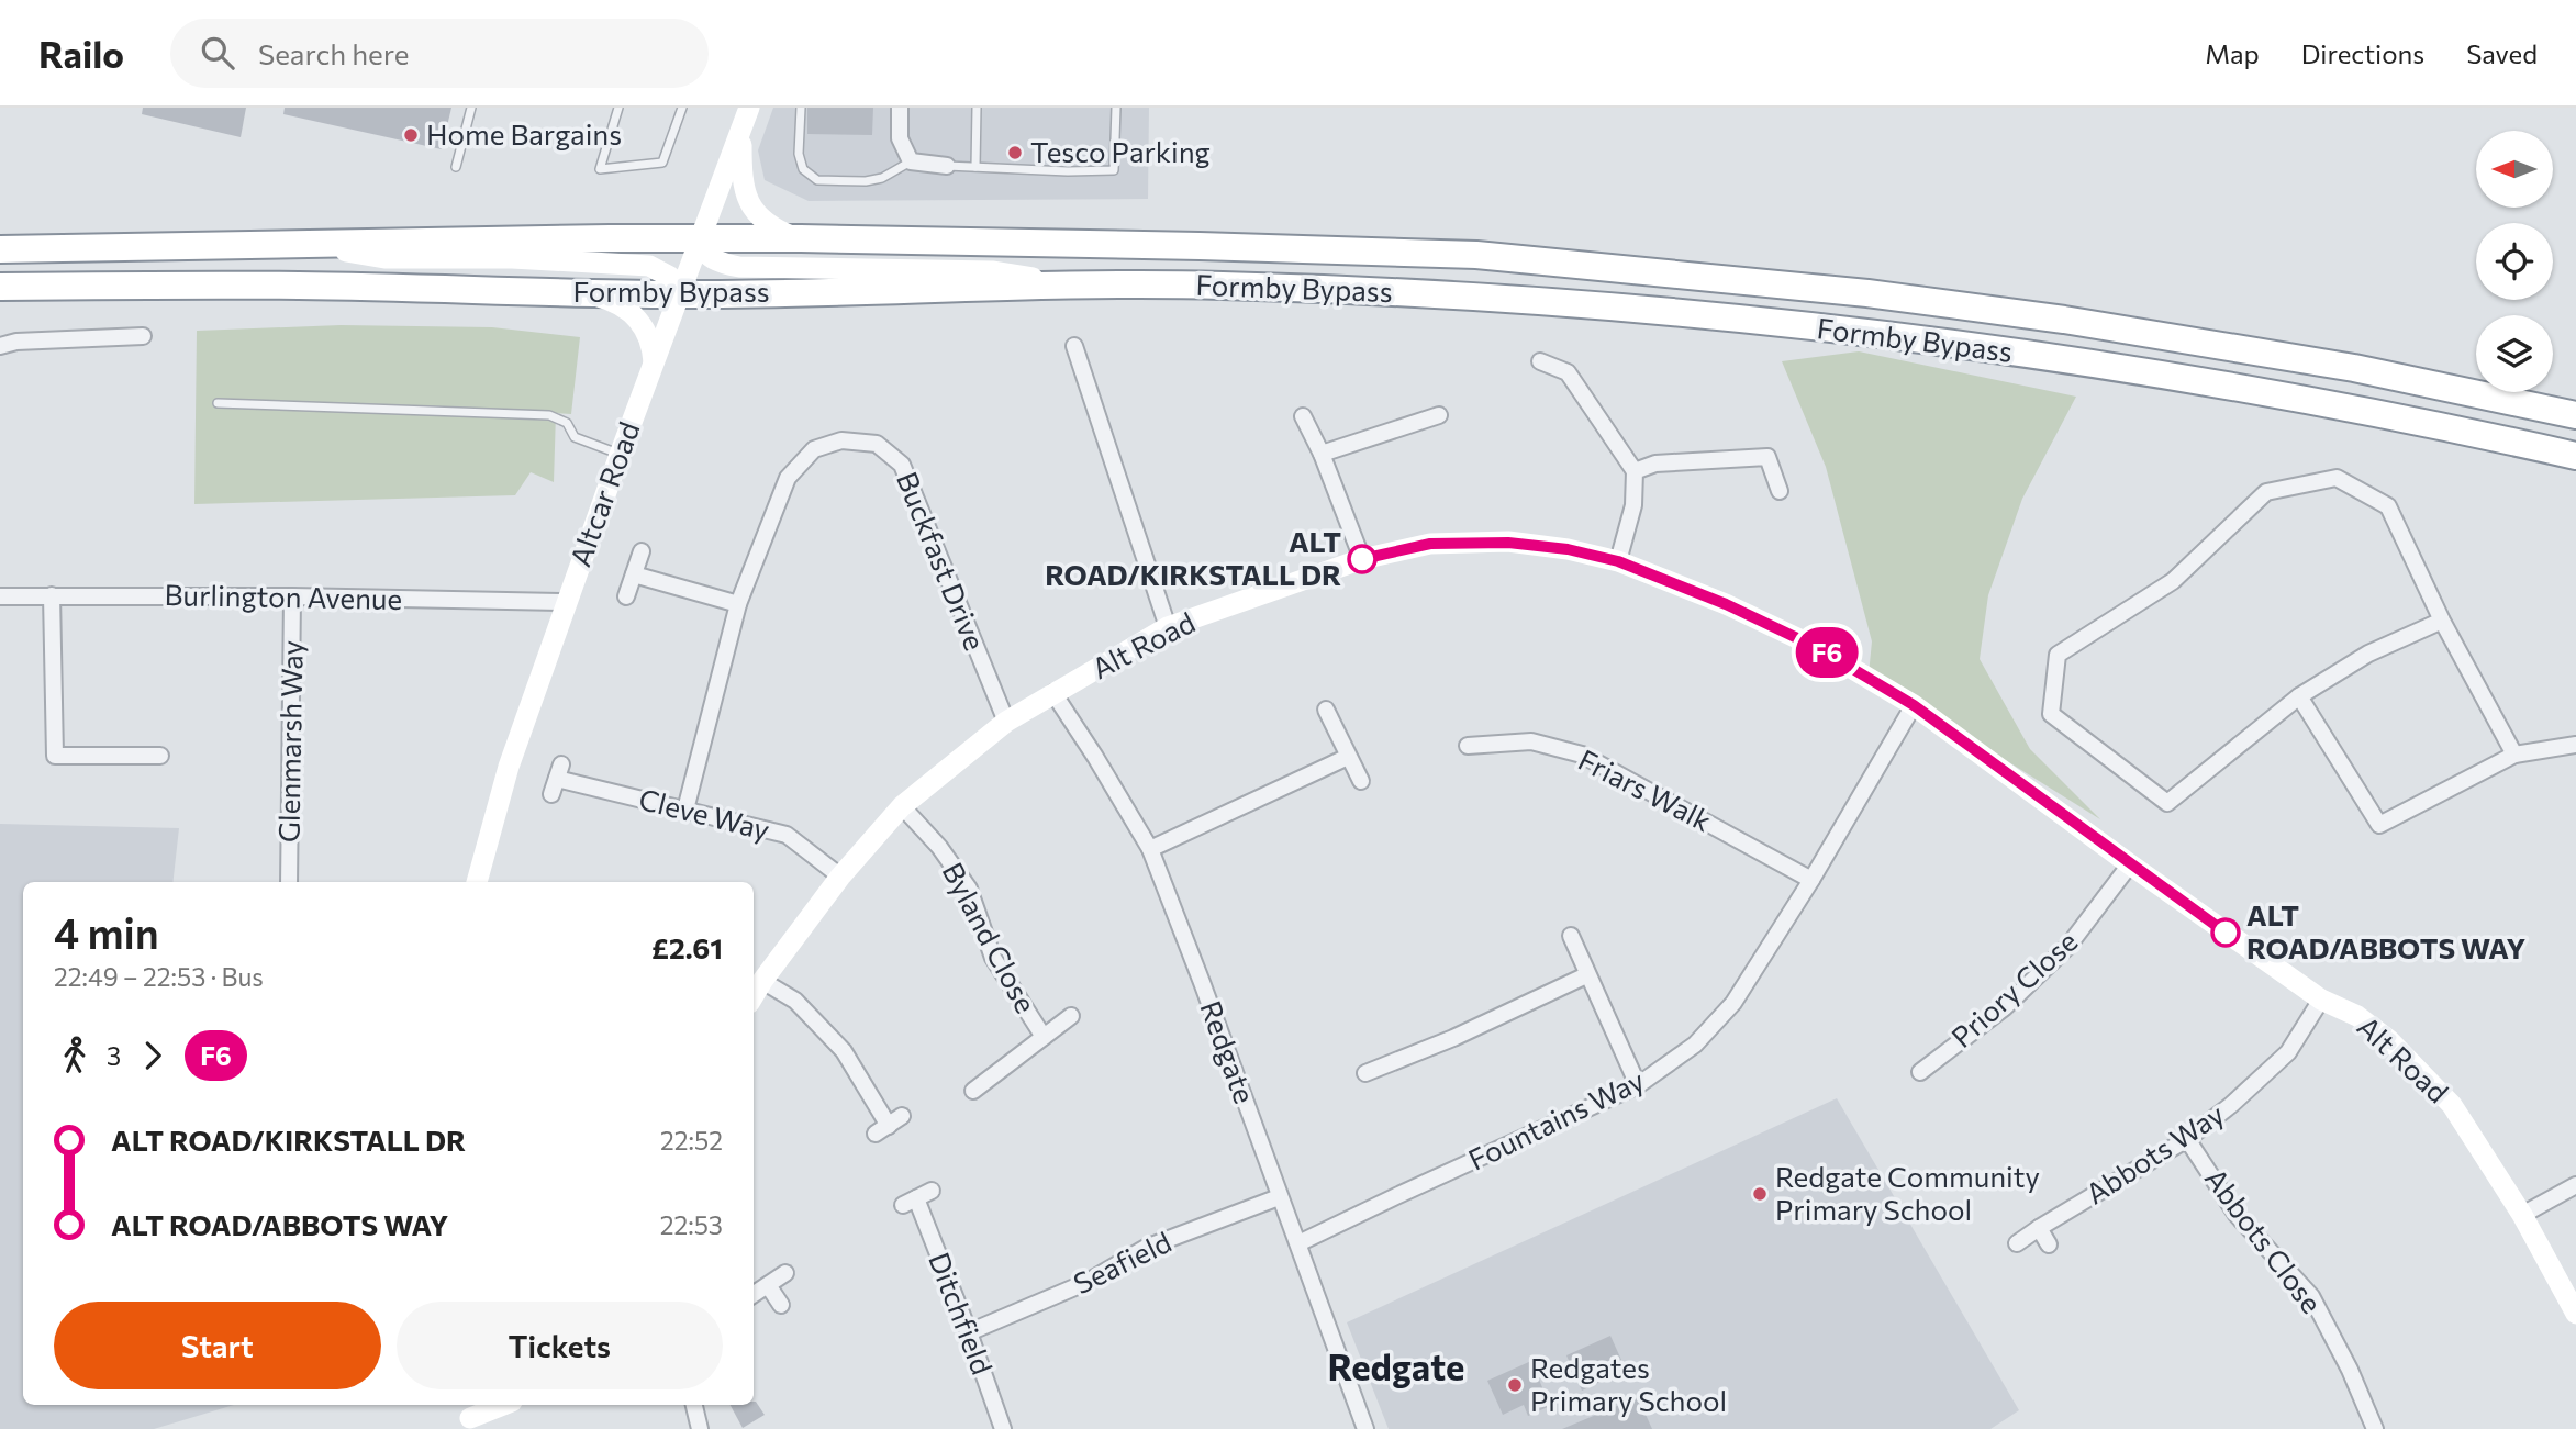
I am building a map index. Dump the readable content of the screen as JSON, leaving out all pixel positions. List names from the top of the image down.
{
  "streets": {
    "highway": ["Formby Bypass"],
    "street": [
      "Altcar Road",
      "Buckfast Drive",
      "Burlington Avenue",
      "Alt Road",
      "Glenmarsh Way",
      "Friars Walk",
      "Cleve Way",
      "Byland Close",
      "Priory Close",
      "Redgate",
      "Fountains Way",
      "Abbots Way",
      "Abbots Close",
      "Seafield",
      "Ditchfield"
    ]
  },
  "crossings": [
    ["Formby Bypass", "Altcar Road"],
    ["Altcar Road", "Burlington Avenue"],
    ["Buckfast Drive", "Alt Road"],
    ["Buckfast Drive", "Cleve Way"],
    ["Burlington Avenue", "Glenmarsh Way"],
    ["Alt Road", "Cleve Way"],
    ["Alt Road", "Byland Close"],
    ["Alt Road", "Priory Close"],
    ["Alt Road", "Redgate"],
    ["Alt Road", "Fountains Way"],
    ["Alt Road", "Abbots Way"],
    ["Friars Walk", "Fountains Way"],
    ["Redgate", "Fountains Way"],
    ["Redgate", "Seafield"],
    ["Abbots Way", "Abbots Close"],
    ["Seafield", "Ditchfield"]
  ],
  "districts": ["Redgate"],
  "places": [
    "Home Bargains",
    "Tesco Parking",
    "ALT ROAD/KIRKSTALL DR",
    "ALT ROAD/ABBOTS WAY",
    "Redgate Community Primary School",
    "Redgates Primary School"
  ],
  "lines": ["bus line F6"],
  "north": "left",
  "page": {
    "header": "Railo",
    "search": "Search here",
    "nav": ["Map", "Directions", "Saved"],
    "on_map": "F6",
    "heading": ["4 min", "22:49 – 22:53 · Bus", "£2.61"],
    "legs": ["3", "F6"],
    "list": [
      {
        "name": "ALT ROAD/KIRKSTALL DR",
        "value": "22:52"
      },
      {
        "name": "ALT ROAD/ABBOTS WAY",
        "value": "22:53"
      }
    ],
    "buttons": ["Start", "Tickets"]
  }
}
